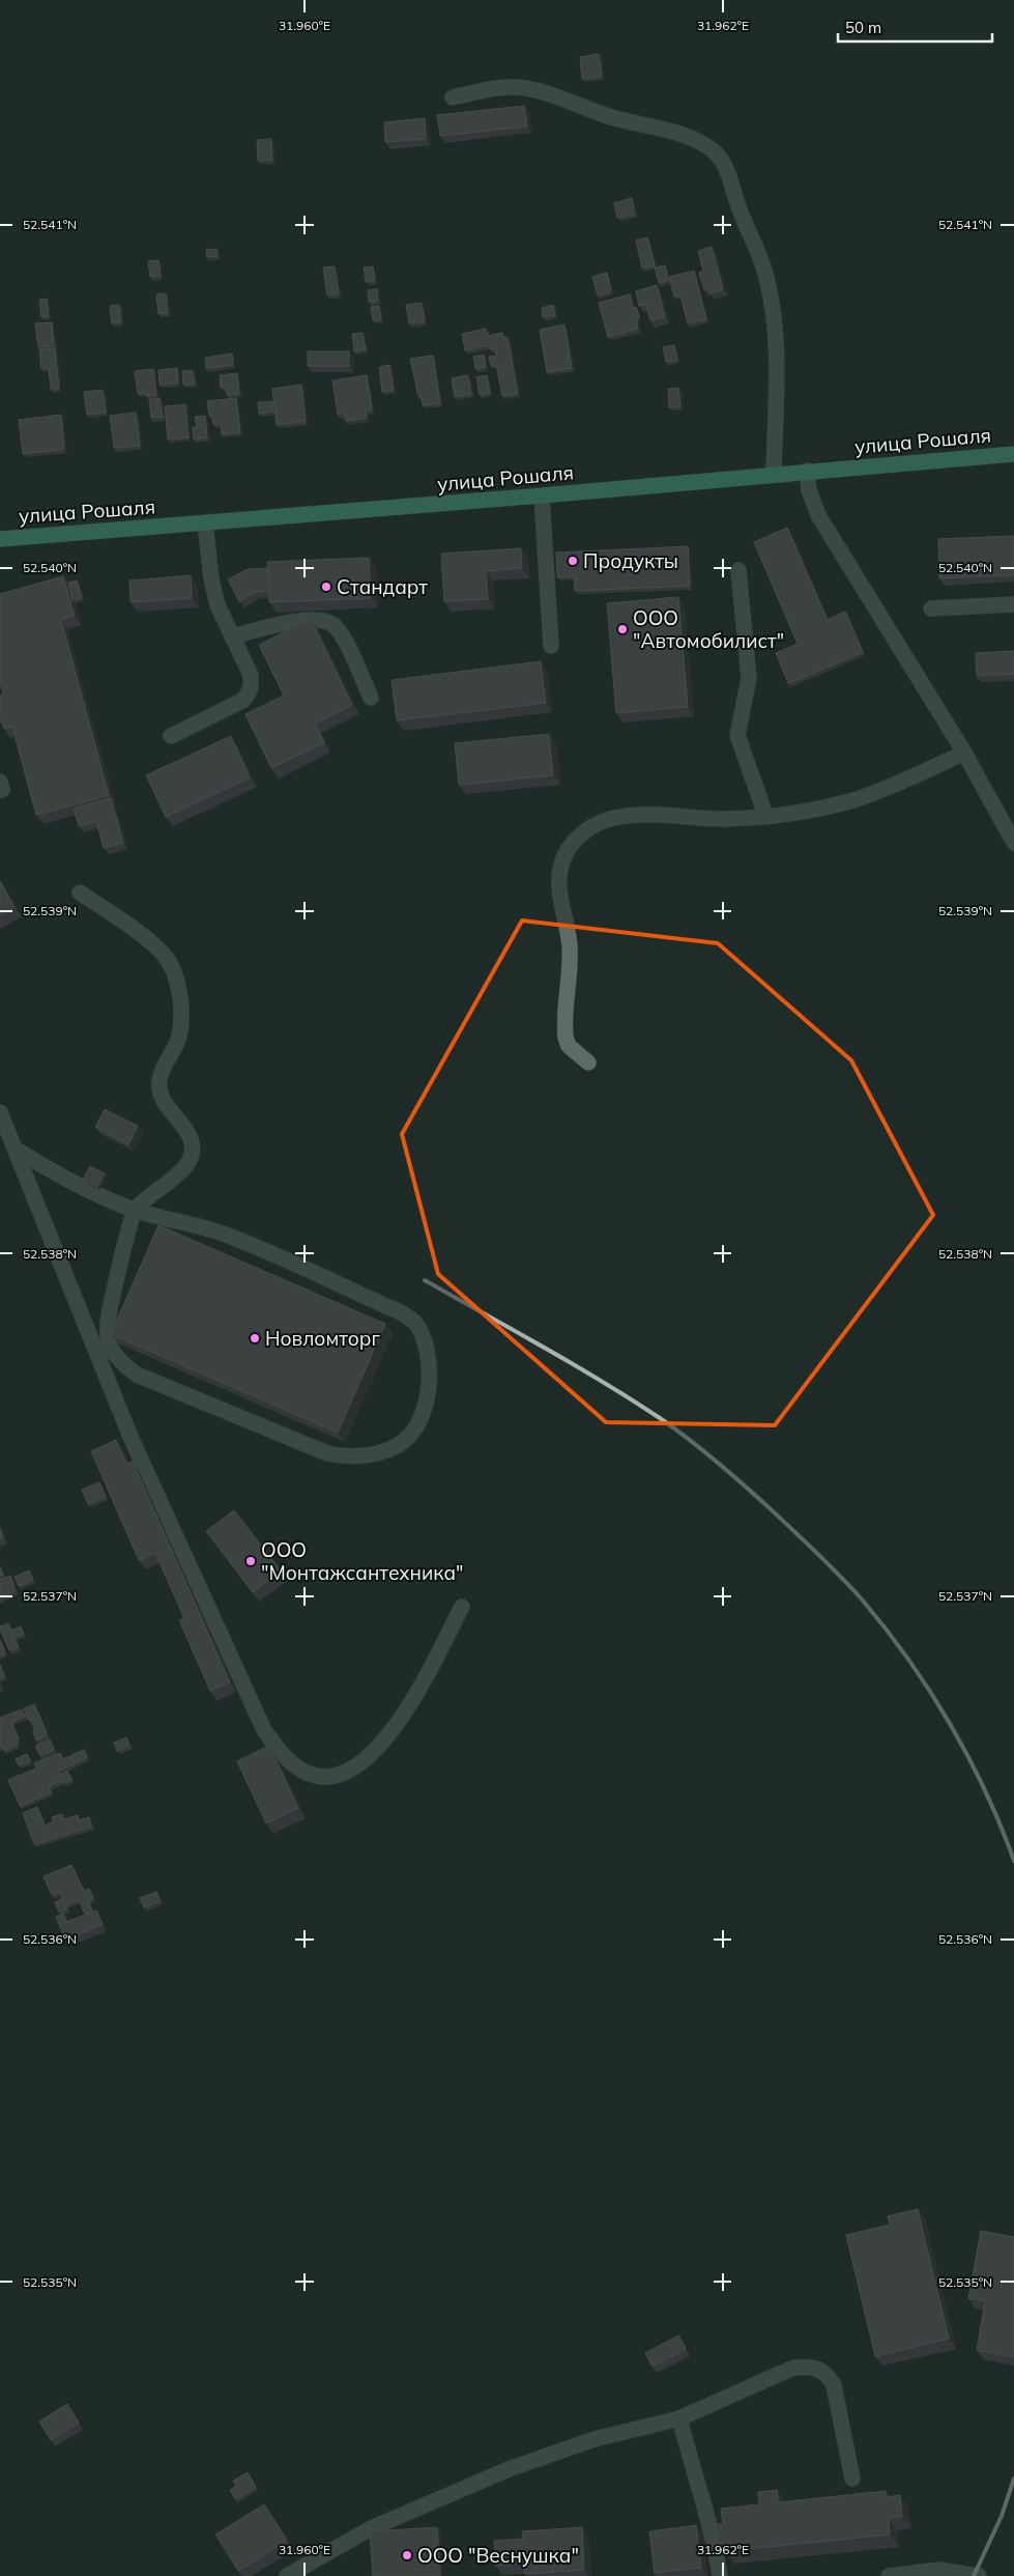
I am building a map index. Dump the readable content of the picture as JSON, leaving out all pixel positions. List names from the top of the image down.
{
  "streets": {
    "main road": ["улица Рошаля"]
  },
  "places": [
    "Продукты",
    "Стандарт",
    "ООО \"Автомобилист\"",
    "Новломторг",
    "ООО \"Монтажсантехника\"",
    "ООО \"Веснушка\""
  ],
  "scale_bar": "50 m",
  "coordinates": [
    "31.960°E",
    "31.962°E",
    "52.541°N",
    "52.540°N",
    "52.539°N",
    "52.538°N",
    "52.537°N",
    "52.536°N",
    "52.535°N"
  ]
}
